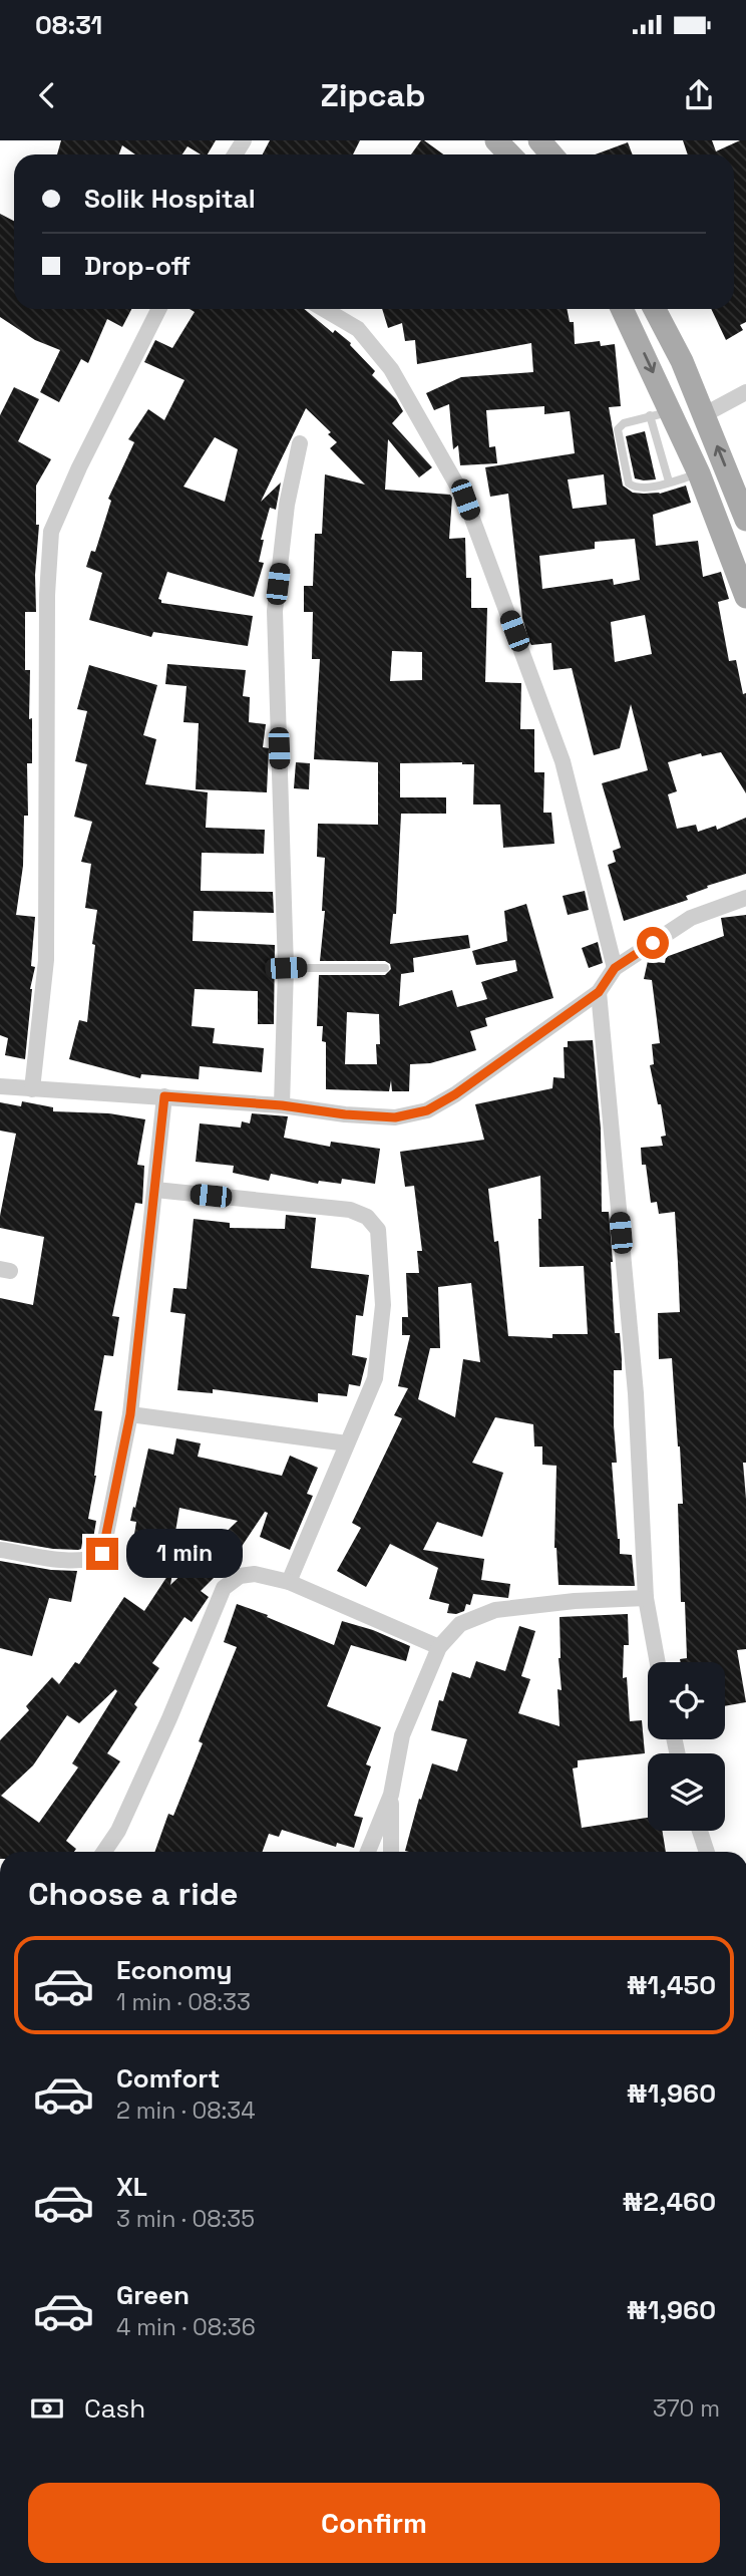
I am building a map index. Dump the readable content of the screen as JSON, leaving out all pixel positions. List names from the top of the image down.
{
  "page": {
    "status": "08:31",
    "header": "Zipcab",
    "banner": ["Solik Hospital", "Drop-off"],
    "bubble": "1 min",
    "heading": "Choose a ride",
    "list": [
      {
        "name": "Economy",
        "note": "1 min · 08:33",
        "value": "₦1,450"
      },
      {
        "name": "Comfort",
        "note": "2 min · 08:34",
        "value": "₦1,960"
      },
      {
        "name": "XL",
        "note": "3 min · 08:35",
        "value": "₦2,460"
      },
      {
        "name": "Green",
        "note": "4 min · 08:36",
        "value": "₦1,960"
      }
    ],
    "pay": ["Cash", "370 m"],
    "buttons": "Confirm"
  }
}
